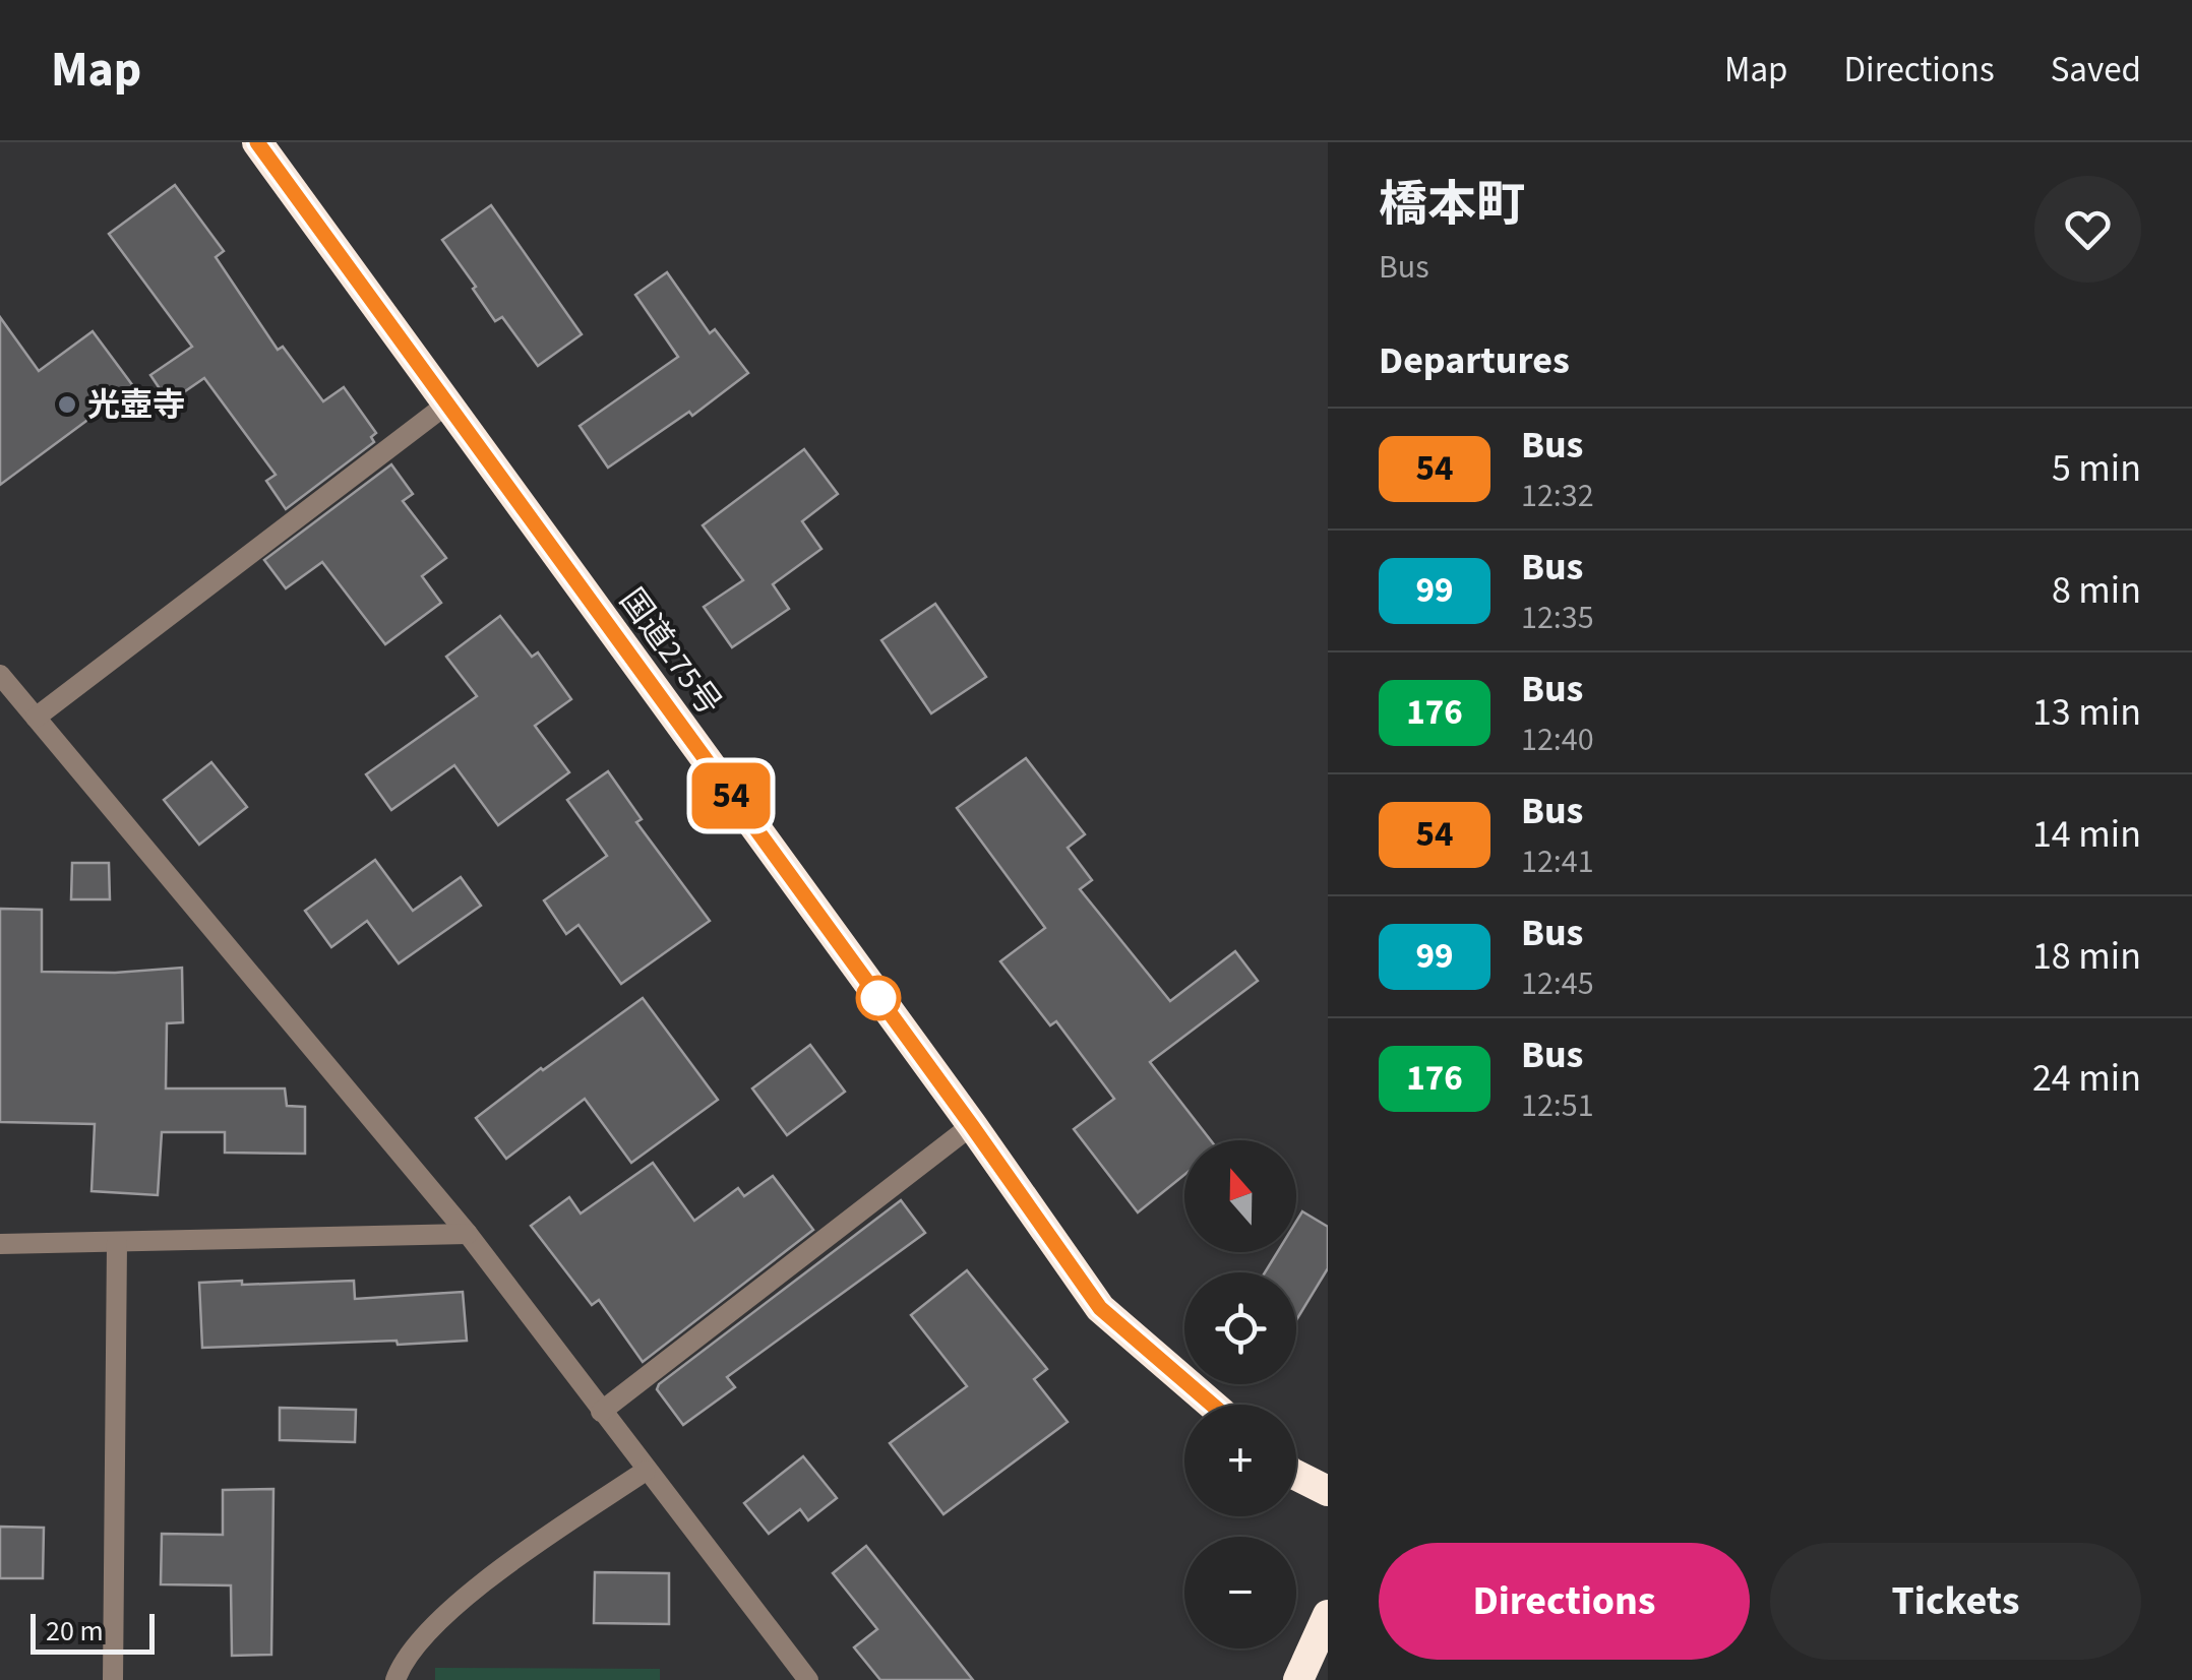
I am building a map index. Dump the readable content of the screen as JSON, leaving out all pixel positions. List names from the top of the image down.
{
  "streets": {
    "highway": ["国道275号"]
  },
  "places": ["光壺寺"],
  "lines": ["bus line 54"],
  "scale_bar": "20 m",
  "north": "top",
  "page": {
    "header": "Map",
    "nav": ["Map", "Directions", "Saved"],
    "on_map": "54",
    "heading": [
      ["橋本町", "Bus"],
      "Departures"
    ],
    "list": [
      {
        "mark": "54",
        "name": "Bus",
        "note": "12:32",
        "value": "5 min"
      },
      {
        "mark": "99",
        "name": "Bus",
        "note": "12:35",
        "value": "8 min"
      },
      {
        "mark": "176",
        "name": "Bus",
        "note": "12:40",
        "value": "13 min"
      },
      {
        "mark": "54",
        "name": "Bus",
        "note": "12:41",
        "value": "14 min"
      },
      {
        "mark": "99",
        "name": "Bus",
        "note": "12:45",
        "value": "18 min"
      },
      {
        "mark": "176",
        "name": "Bus",
        "note": "12:51",
        "value": "24 min"
      }
    ],
    "map_buttons": ["+", "−"],
    "buttons": ["Directions", "Tickets"],
    "scale": "20 m"
  }
}
